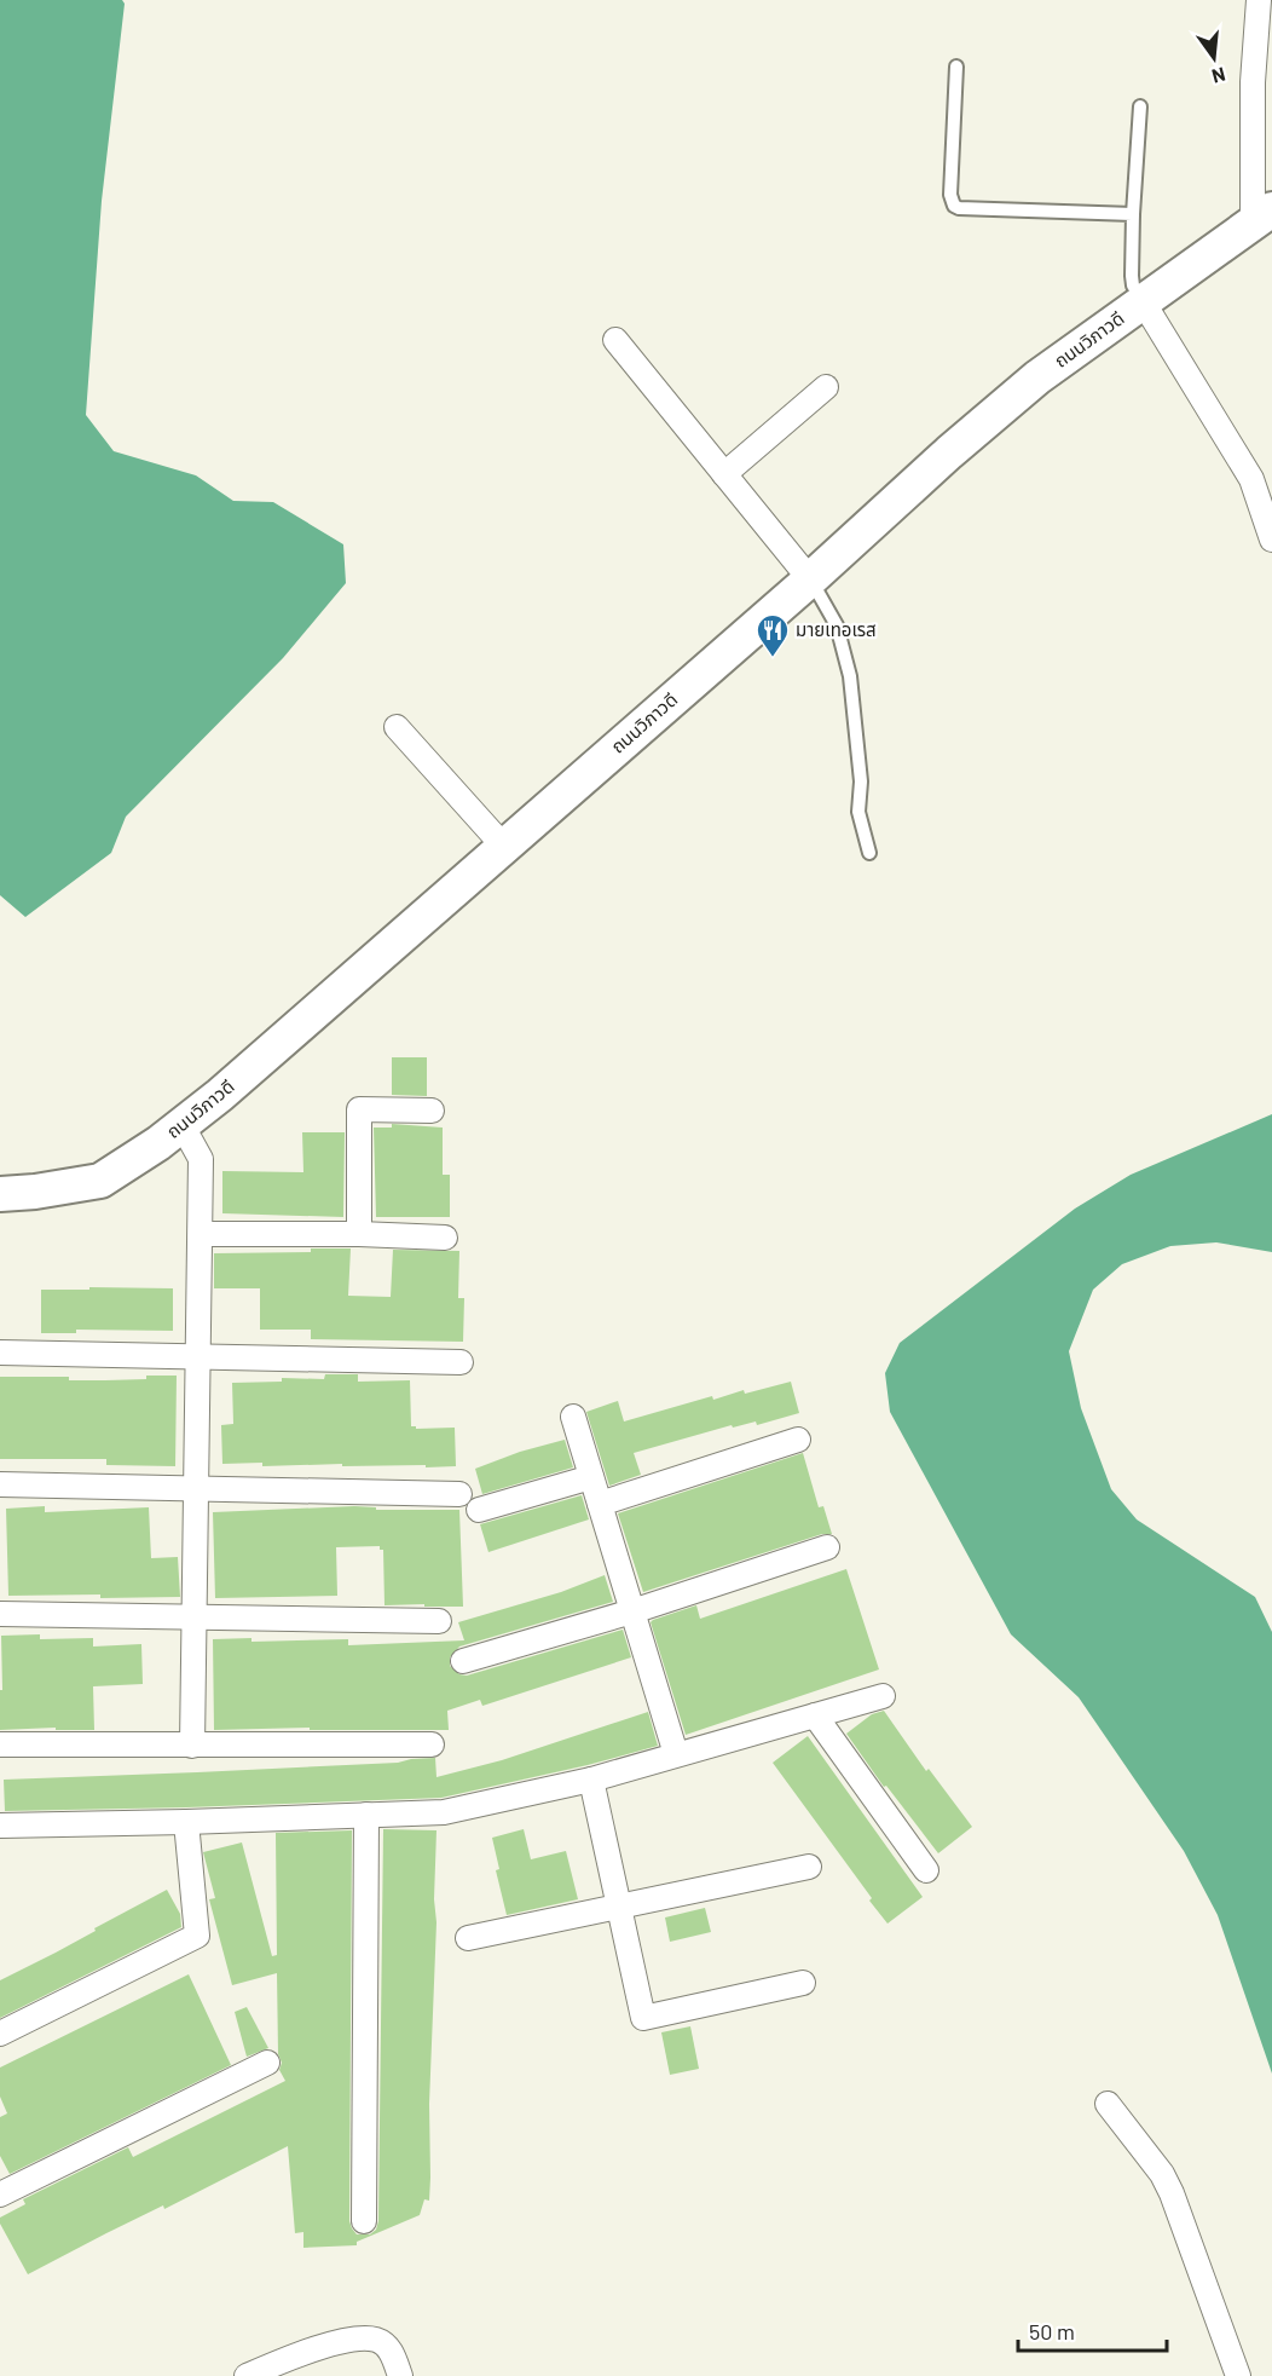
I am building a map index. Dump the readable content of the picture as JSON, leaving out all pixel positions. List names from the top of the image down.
{
  "streets": {
    "street": ["ถนนวิภาวดี"]
  },
  "places": {
    "restaurant": ["มายเทอเรส"]
  },
  "scale_bar": "50 m",
  "north": "bottom"
}
